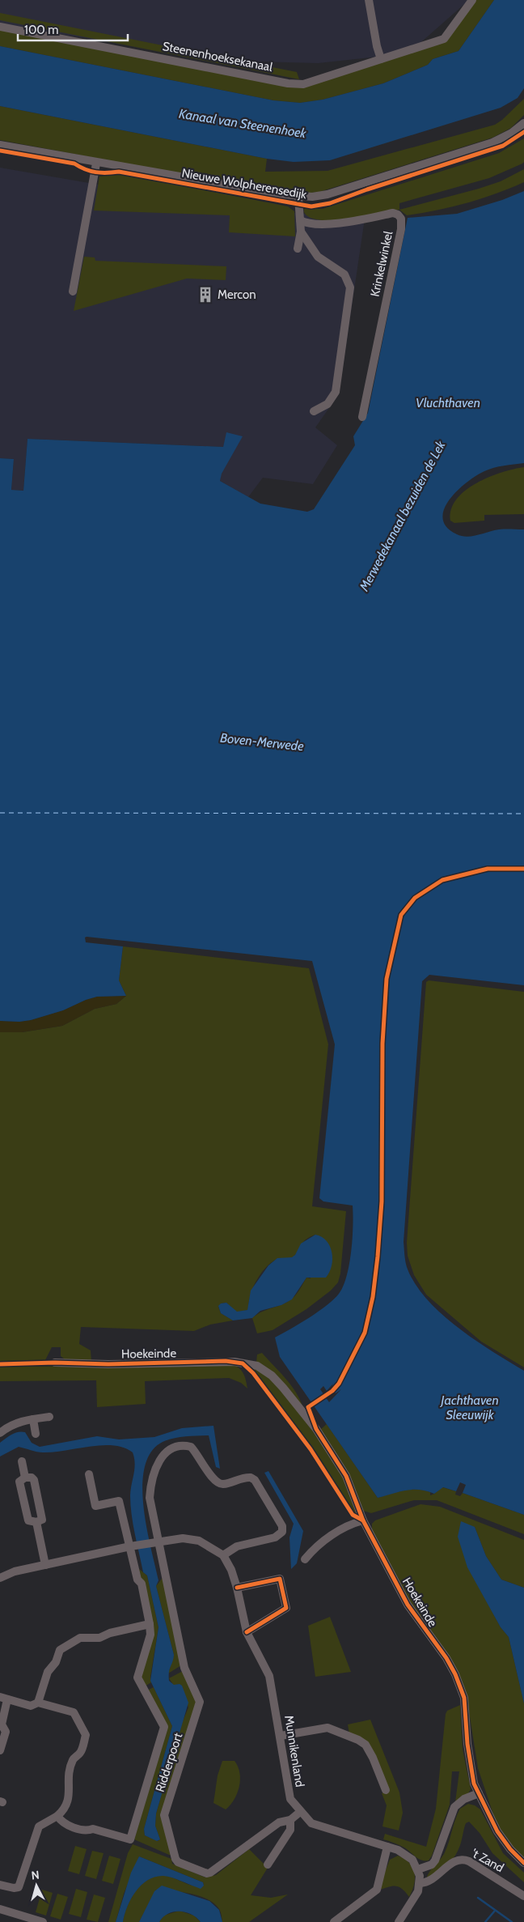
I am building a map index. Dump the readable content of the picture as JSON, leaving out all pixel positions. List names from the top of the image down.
{
  "streets": {
    "street": [
      "Steenenhoeksekanaal",
      "Nieuwe Wolpherensedijk",
      "Krinkelwinkel",
      "Hoekeinde",
      "Munnikenland",
      "Ridderpoort",
      "'t Zand"
    ]
  },
  "crossings": [
    ["Munnikenland", "Ridderpoort"]
  ],
  "water": [
    "Kanaal van Steenenhoek",
    "Vluchthaven",
    "Merwedekanaal bezuiden de Lek",
    "Boven-Merwede",
    "Jachthaven Sleeuwijk"
  ],
  "places": {
    "building": ["Mercon"]
  },
  "scale_bar": "100 m",
  "north": "top"
}
